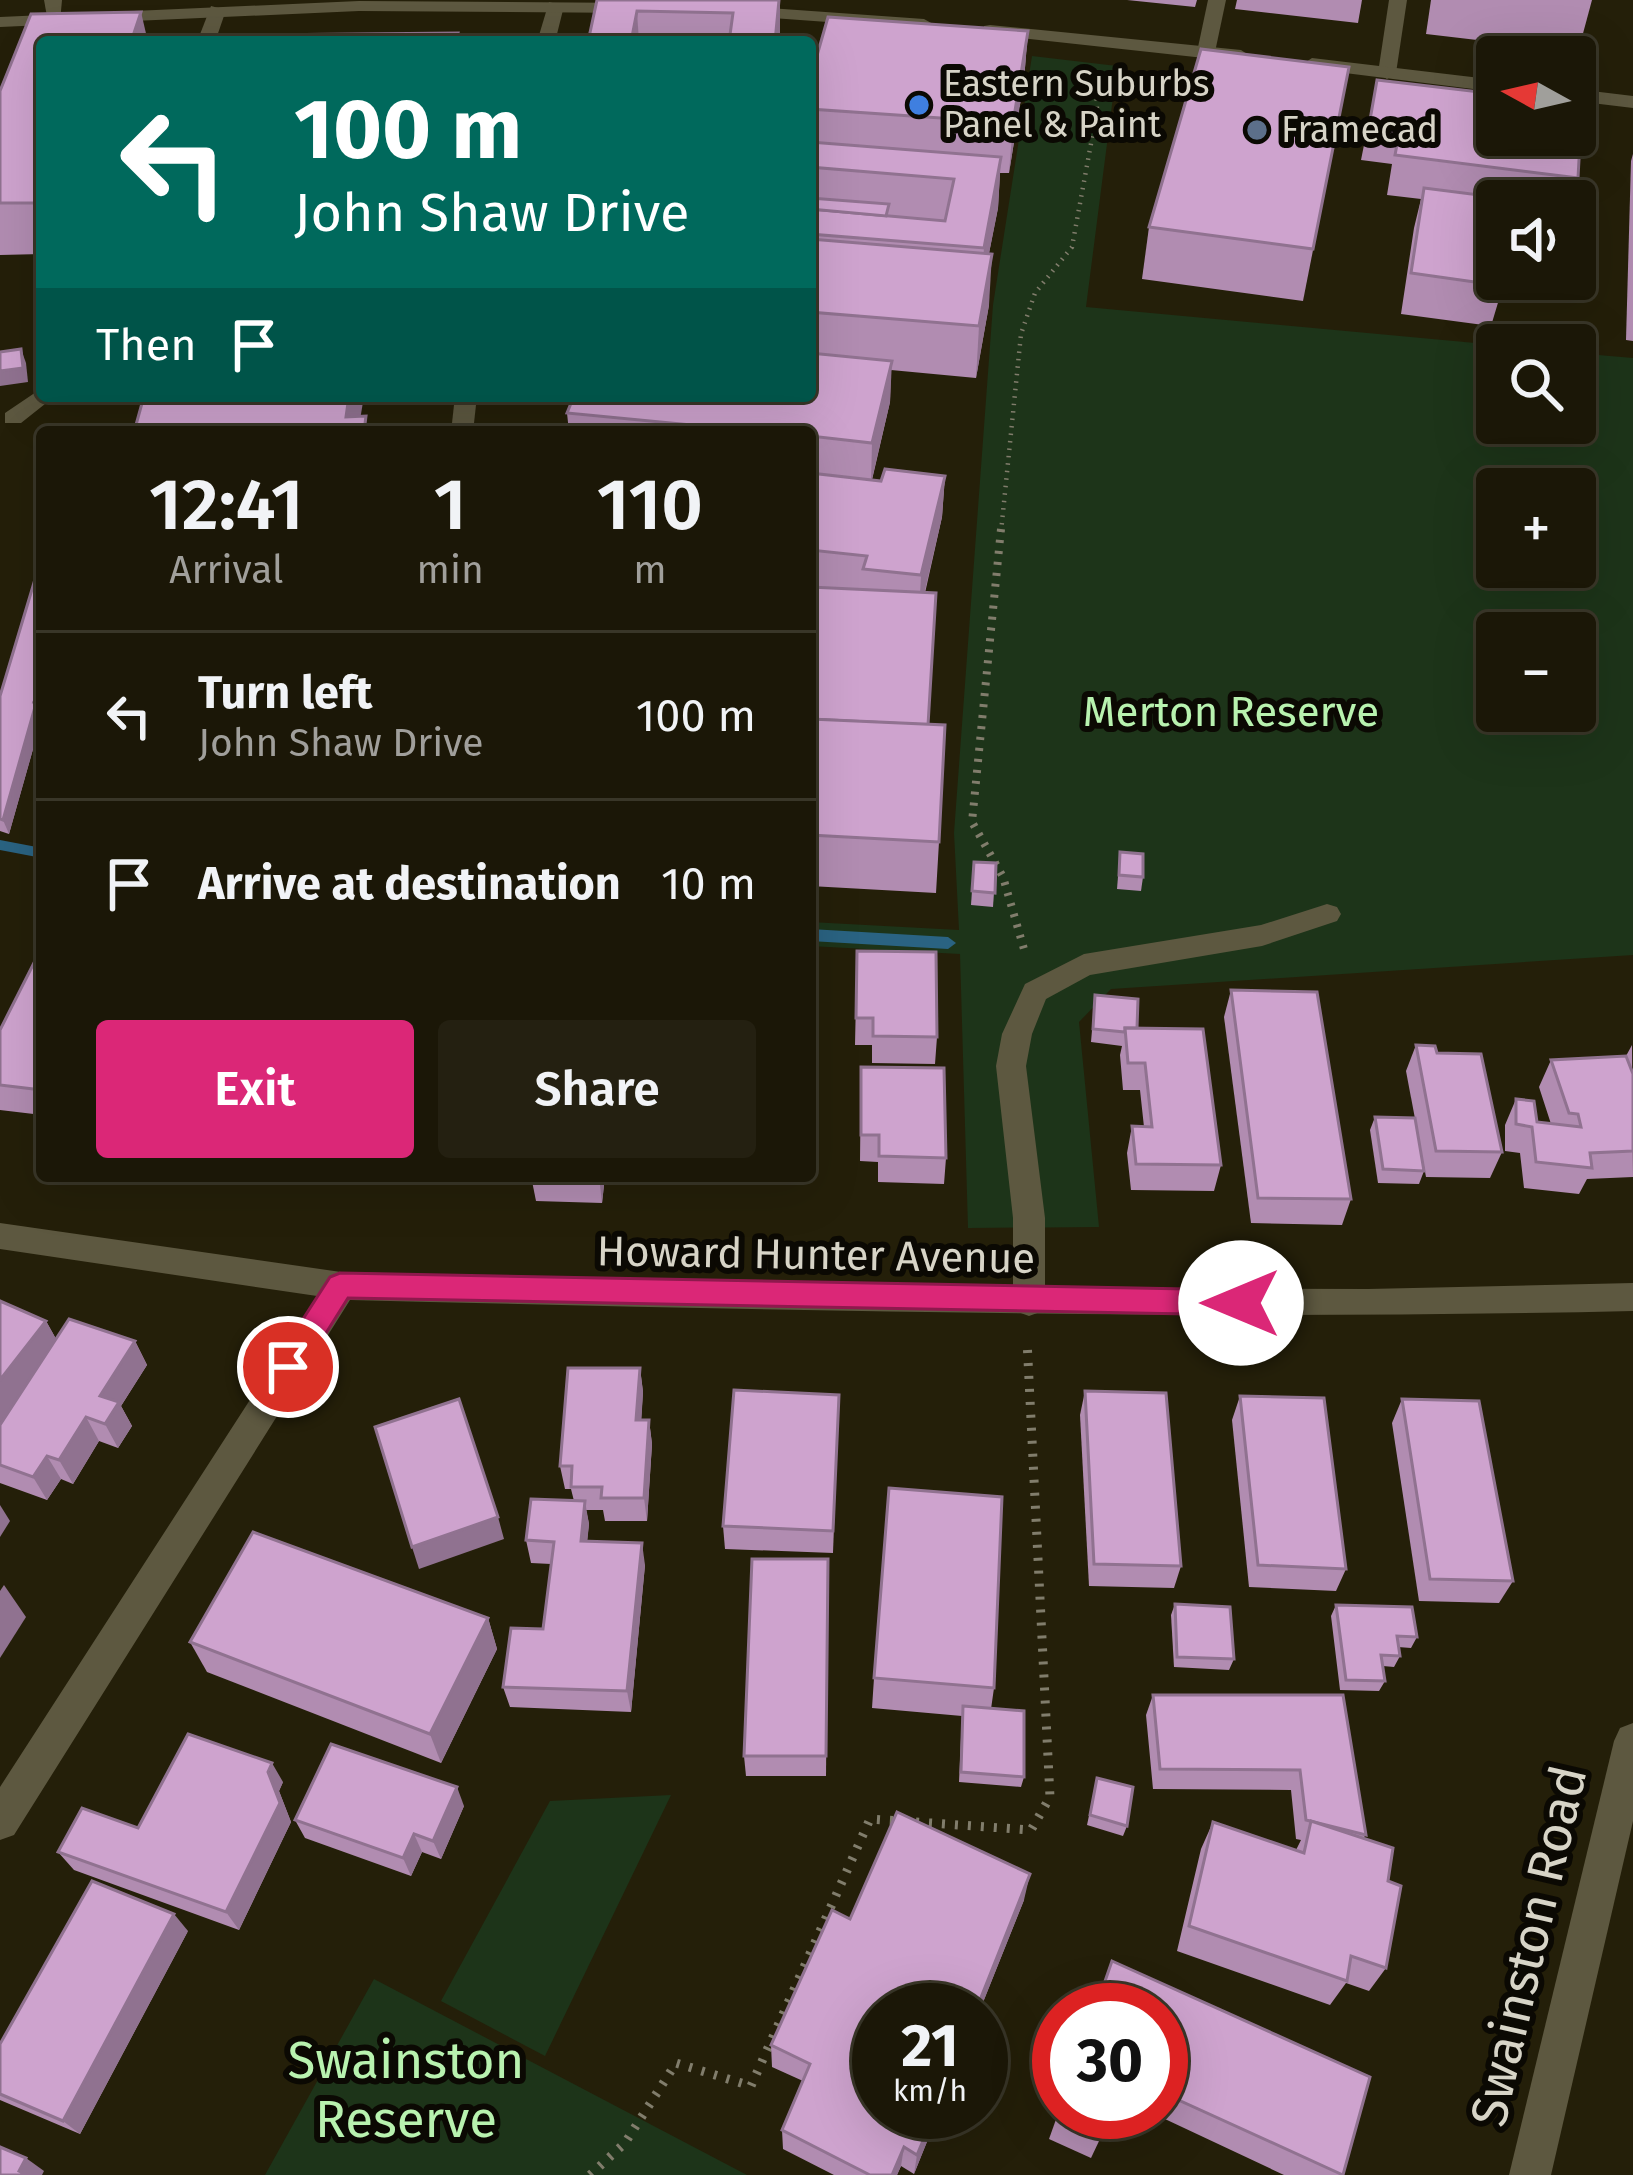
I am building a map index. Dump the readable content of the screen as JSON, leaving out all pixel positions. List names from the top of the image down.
{
  "streets": {
    "street": ["Howard Hunter Avenue", "Swainston Road"]
  },
  "parks": ["Merton Reserve", "Swainston Reserve"],
  "places": ["Eastern Suburbs Panel & Paint", "Framecad"],
  "north": "left",
  "page": {
    "map_buttons": ["+", "−"],
    "turn": ["100 m", "John Shaw Drive"],
    "then": "Then",
    "eta": [
      "12:41",
      "Arrival",
      "1",
      "min",
      "110",
      "m"
    ],
    "list": [
      {
        "name": "Turn left",
        "note": "John Shaw Drive",
        "value": "100 m"
      },
      {
        "name": "Arrive at destination",
        "value": "10 m"
      }
    ],
    "buttons": ["Exit", "Share"],
    "speed": "21 km/h",
    "limit": "30"
  }
}
